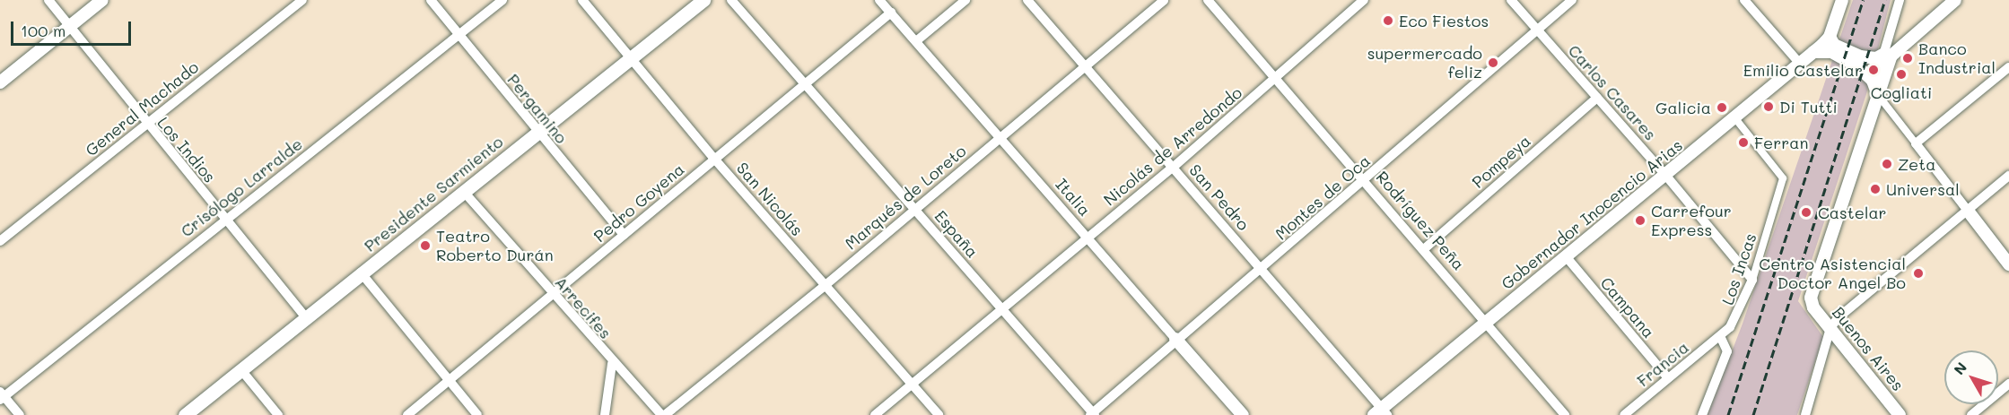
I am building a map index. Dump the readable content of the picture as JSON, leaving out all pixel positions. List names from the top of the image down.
{
  "streets": {
    "main road": ["Presidente Sarmiento"],
    "street": [
      "Carlos Casares",
      "General Machado",
      "Pergamino",
      "Nicolás de Arredondo",
      "Los Indios",
      "Pompeya",
      "Crisólogo Larralde",
      "Marqués de Loreto",
      "Italia",
      "San Pedro",
      "Montes de Oca",
      "San Nicolás",
      "Pedro Goyena",
      "Gobernador Inocencio Arias",
      "Rodríguez Peña",
      "España",
      "Los Incas",
      "Arrecifes",
      "Campana",
      "Buenos Aires",
      "Francia"
    ]
  },
  "crossings": [
    ["Carlos Casares", "Pompeya"],
    ["Carlos Casares", "Montes de Oca"],
    ["Carlos Casares", "Gobernador Inocencio Arias"],
    ["Carlos Casares", "Los Incas"],
    ["General Machado", "Los Indios"],
    ["Pergamino", "Crisólogo Larralde"],
    ["Pergamino", "Presidente Sarmiento"],
    ["Pergamino", "Pedro Goyena"],
    ["Nicolás de Arredondo", "Italia"],
    ["Nicolás de Arredondo", "San Pedro"],
    ["Nicolás de Arredondo", "San Nicolás"],
    ["Nicolás de Arredondo", "Rodríguez Peña"],
    ["Nicolás de Arredondo", "España"],
    ["Los Indios", "Crisólogo Larralde"],
    ["Los Indios", "Presidente Sarmiento"],
    ["Pompeya", "Rodríguez Peña"],
    ["Presidente Sarmiento", "San Nicolás"],
    ["Presidente Sarmiento", "Arrecifes"],
    ["Marqués de Loreto", "Italia"],
    ["Marqués de Loreto", "San Pedro"],
    ["Marqués de Loreto", "San Nicolás"],
    ["Marqués de Loreto", "España"],
    ["Marqués de Loreto", "Arrecifes"],
    ["Italia", "Montes de Oca"],
    ["Italia", "Pedro Goyena"],
    ["San Pedro", "Montes de Oca"],
    ["San Pedro", "Gobernador Inocencio Arias"],
    ["Montes de Oca", "Rodríguez Peña"],
    ["Montes de Oca", "España"],
    ["San Nicolás", "Pedro Goyena"],
    ["Pedro Goyena", "España"],
    ["Pedro Goyena", "Arrecifes"],
    ["Gobernador Inocencio Arias", "Rodríguez Peña"],
    ["Gobernador Inocencio Arias", "Los Incas"],
    ["Gobernador Inocencio Arias", "Campana"],
    ["Los Incas", "Francia"],
    ["Campana", "Francia"]
  ],
  "places": [
    "Eco Fiestos",
    "Banco Industrial",
    "supermercado feliz",
    "Emilio Castelar",
    "Cogliati",
    "Di Tutti",
    "Galicia",
    "Ferran",
    "Zeta",
    "Universal",
    "Castelar",
    "Carrefour Express",
    "Teatro Roberto Durán",
    "Centro Asistencial Doctor Angel Bo"
  ],
  "scale_bar": "100 m",
  "north": "top left"
}
